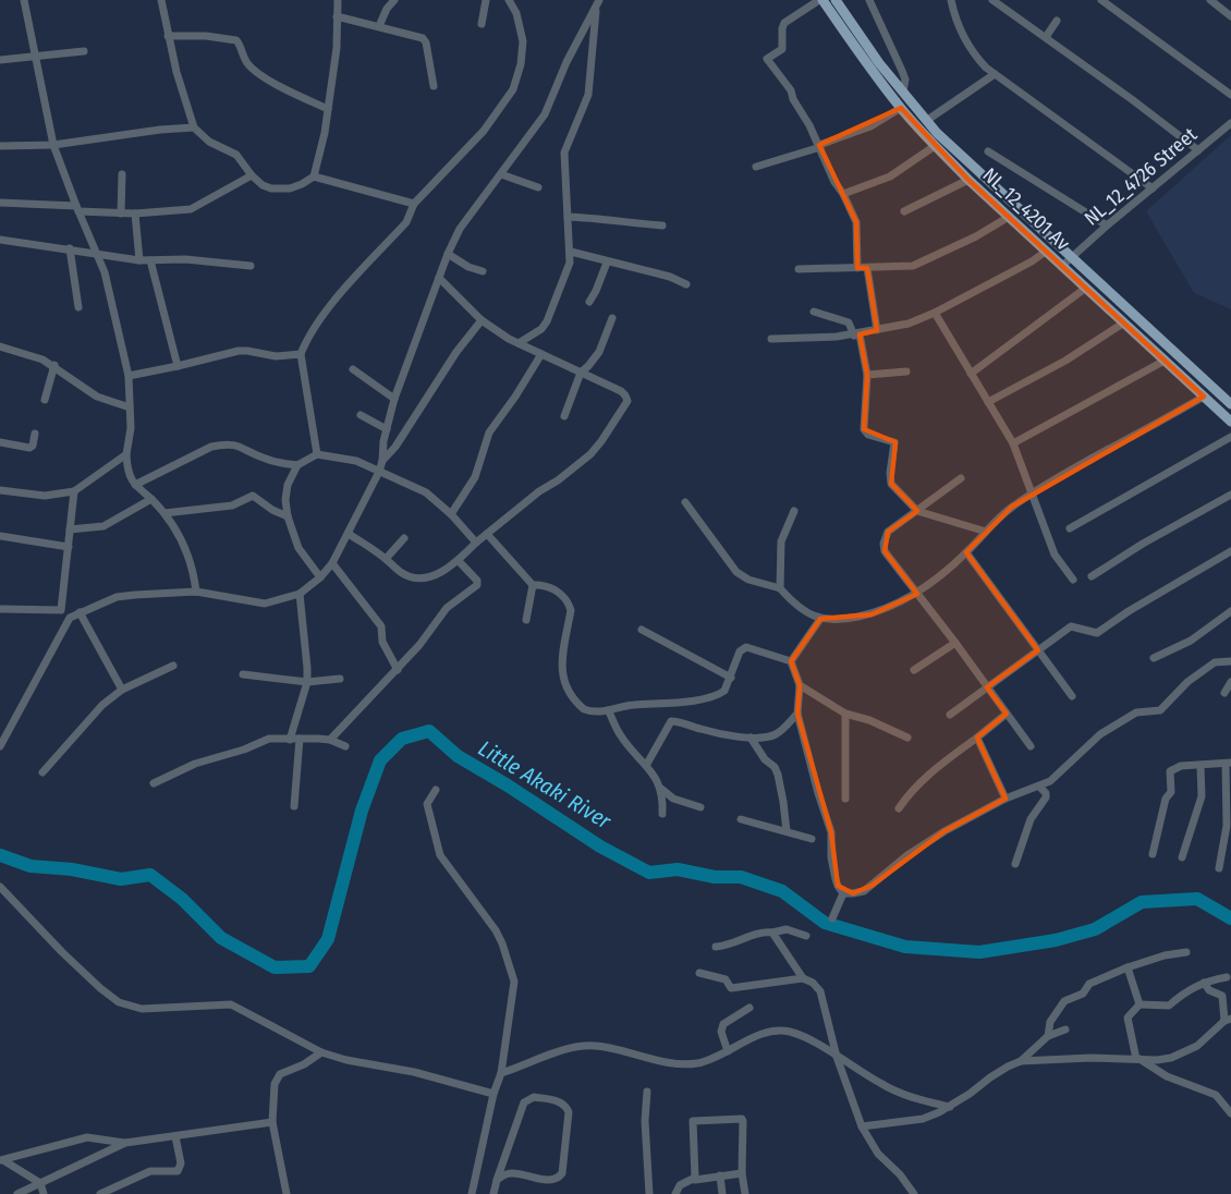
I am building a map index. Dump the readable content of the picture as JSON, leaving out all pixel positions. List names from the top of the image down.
{
  "streets": {
    "main road": ["NL_12_4201 Av"],
    "street": ["NL_12_4726 Street"]
  },
  "crossings": [
    ["NL_12_4726 Street", "NL_12_4201 Av"]
  ],
  "water": ["Little Akaki River"]
}
